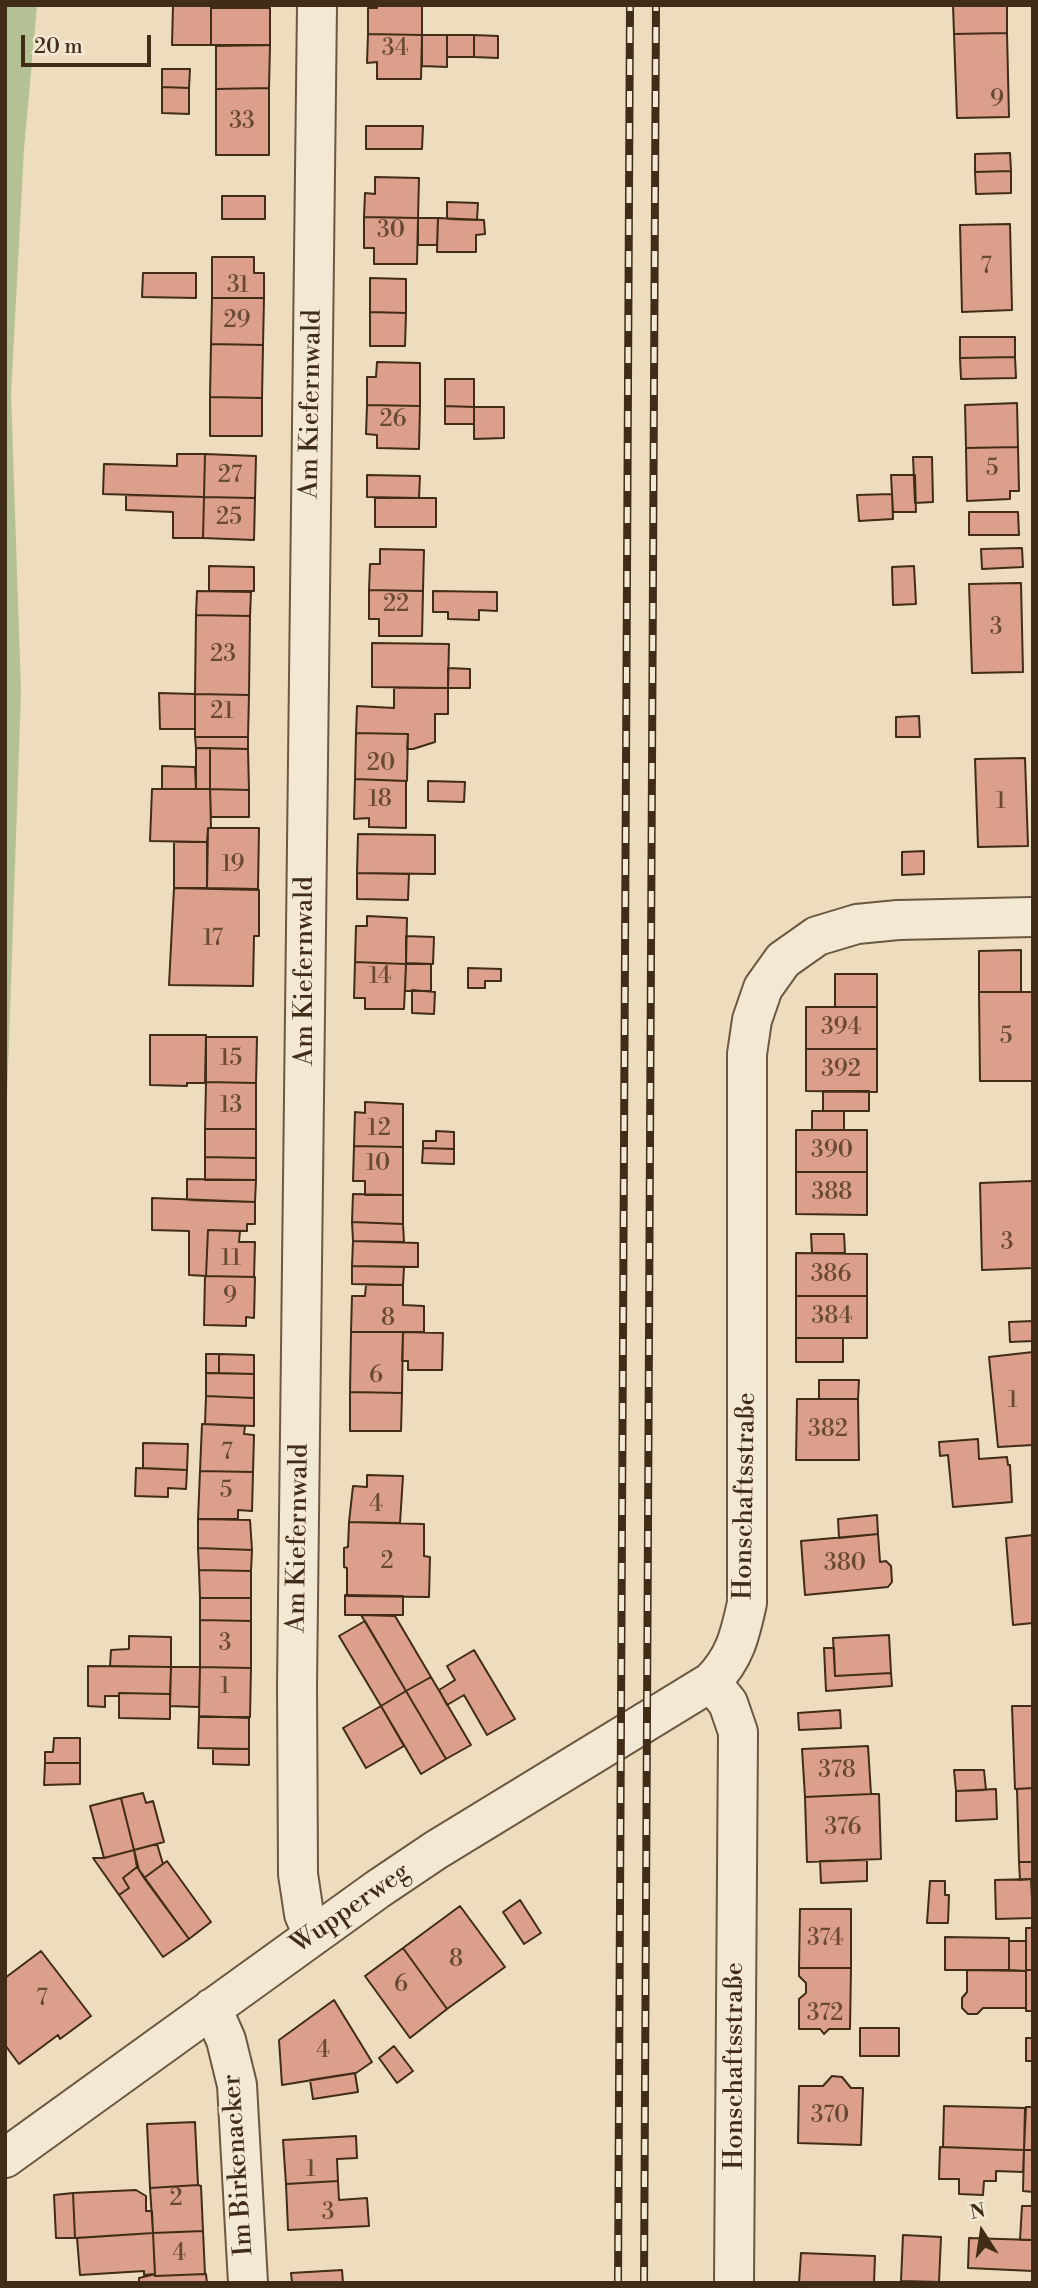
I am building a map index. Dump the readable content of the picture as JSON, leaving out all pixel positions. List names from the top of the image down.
{
  "streets": {
    "street": [
      "Am Kiefernwald",
      "Honschaftsstraße",
      "Wupperweg",
      "Im Birkenacker"
    ]
  },
  "crossings": [
    ["Am Kiefernwald", "Wupperweg"],
    ["Honschaftsstraße", "Wupperweg"],
    ["Wupperweg", "Im Birkenacker"]
  ],
  "house_numbers": [
    "34",
    "9",
    "33",
    "30",
    "7",
    "31",
    "29",
    "26",
    "5",
    "27",
    "25",
    "22",
    "3",
    "23",
    "21",
    "20",
    "18",
    "1",
    "19",
    "17",
    "14",
    "394",
    "5",
    "15",
    "392",
    "13",
    "12",
    "390",
    "10",
    "388",
    "3",
    "11",
    "386",
    "9",
    "384",
    "8",
    "6",
    "1",
    "382",
    "7",
    "5",
    "4",
    "2",
    "380",
    "3",
    "1",
    "378",
    "376",
    "374",
    "8",
    "6",
    "7",
    "372",
    "4",
    "370",
    "1",
    "2",
    "3",
    "4"
  ],
  "scale_bar": "20 m",
  "north": "top"
}
